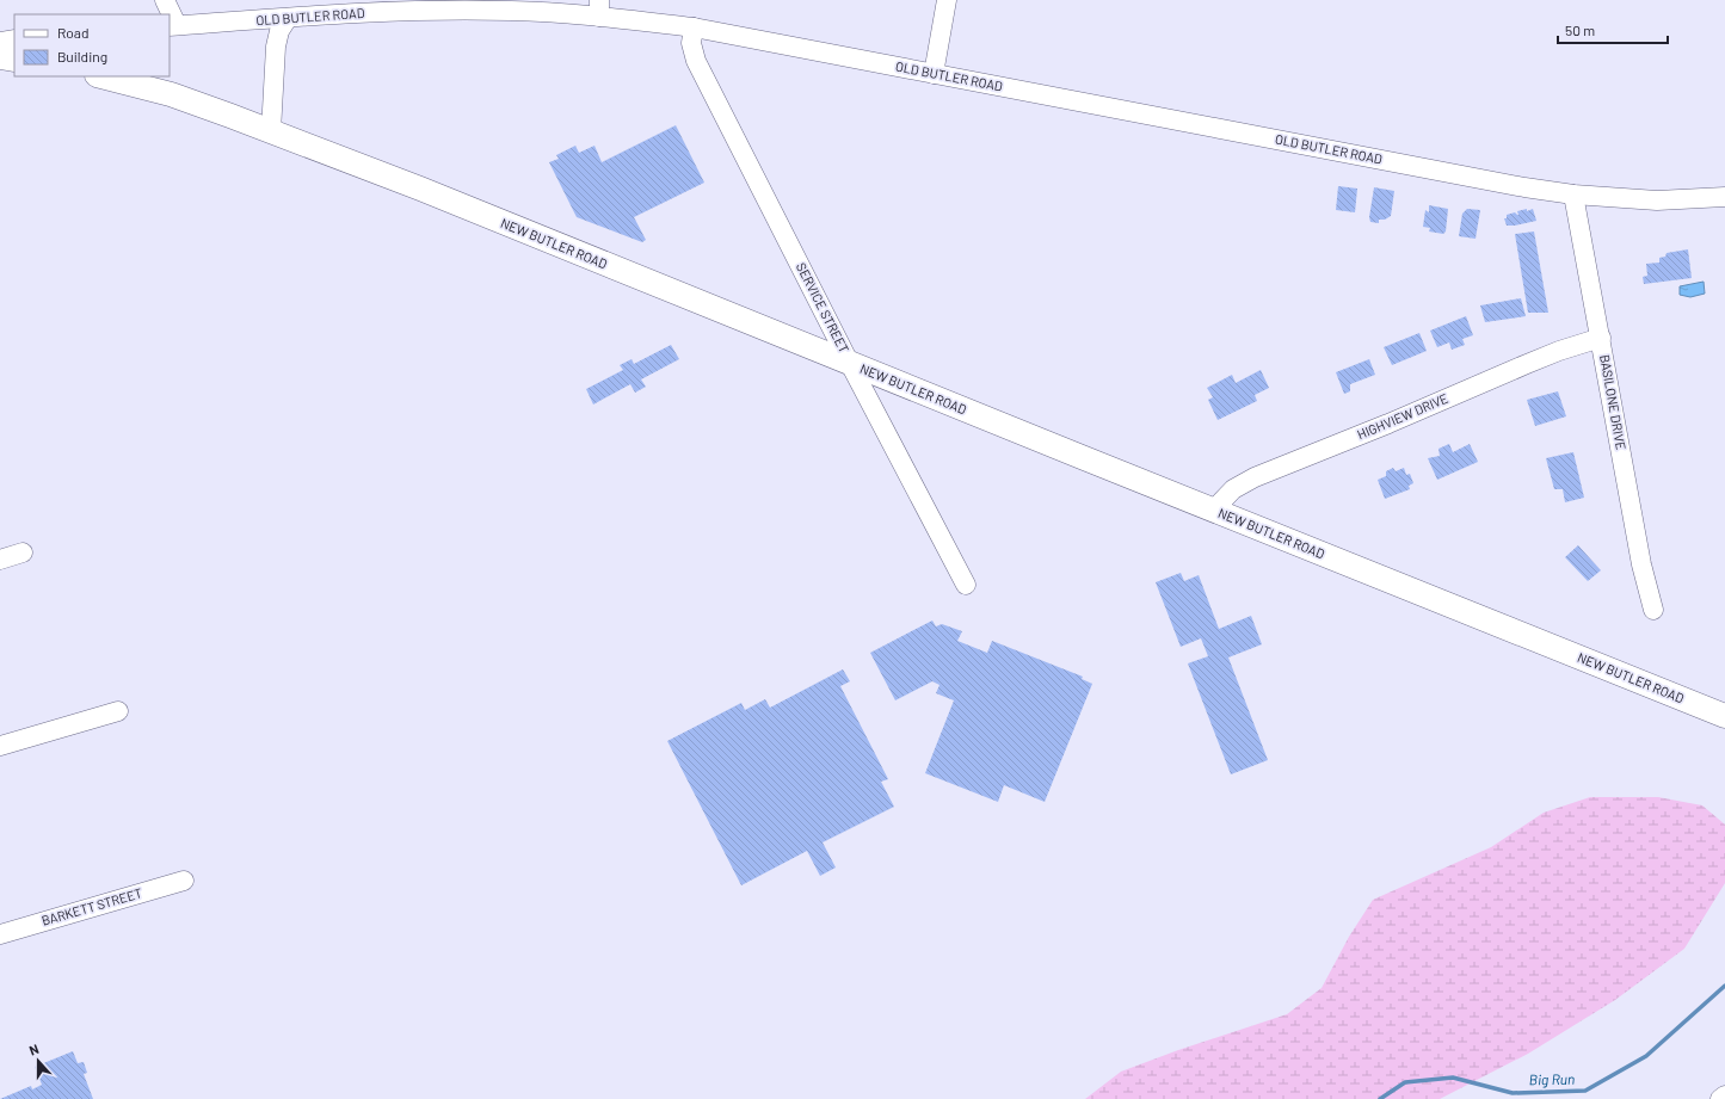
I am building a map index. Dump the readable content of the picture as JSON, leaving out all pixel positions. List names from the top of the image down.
{
  "streets": {
    "main road": ["NEW BUTLER ROAD"],
    "street": [
      "OLD BUTLER ROAD",
      "SERVICE STREET",
      "BASILONE DRIVE",
      "HIGHVIEW DRIVE",
      "BARKETT STREET"
    ]
  },
  "crossings": [
    ["OLD BUTLER ROAD", "SERVICE STREET"],
    ["OLD BUTLER ROAD", "BASILONE DRIVE"],
    ["NEW BUTLER ROAD", "SERVICE STREET"],
    ["NEW BUTLER ROAD", "HIGHVIEW DRIVE"],
    ["BASILONE DRIVE", "HIGHVIEW DRIVE"]
  ],
  "water": ["Big Run"],
  "legend": ["Road", "Building"],
  "scale_bar": "50 m",
  "north": "top"
}
